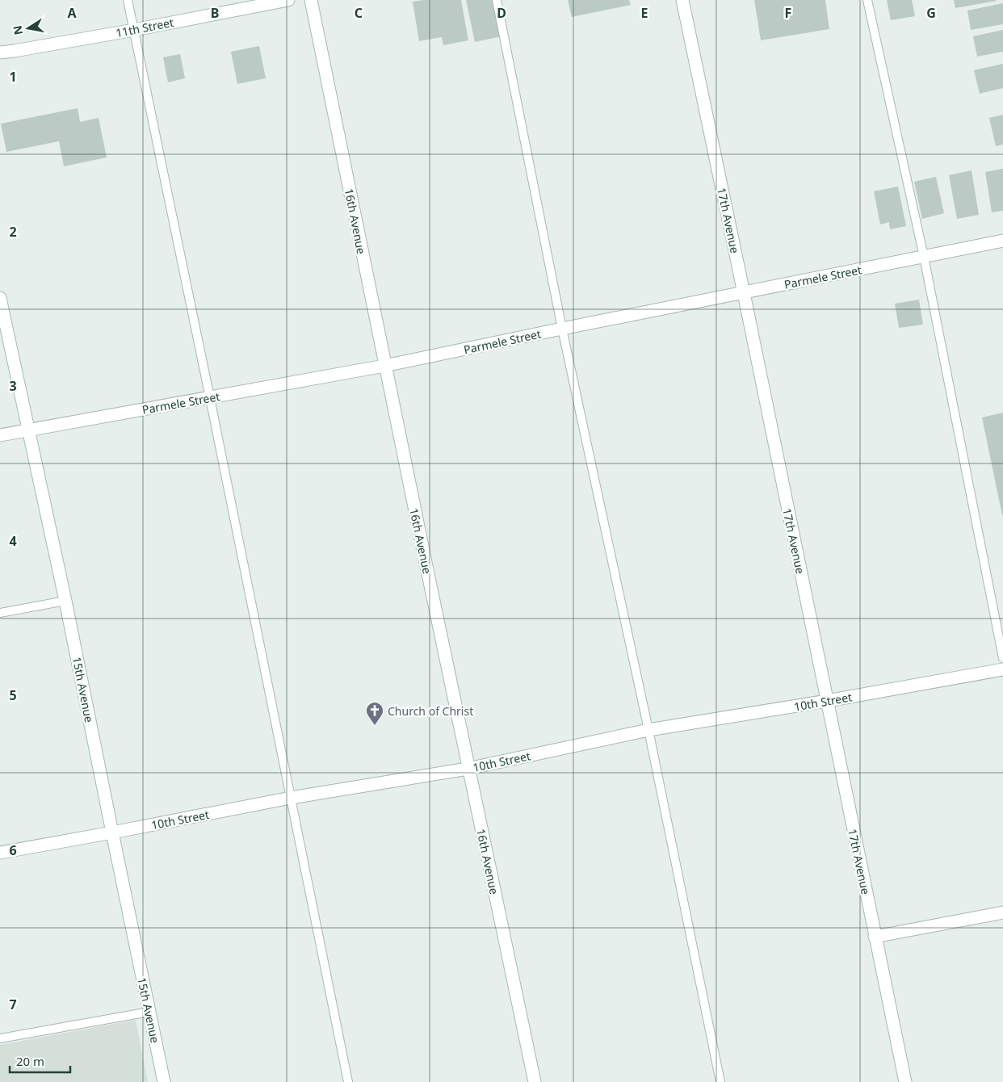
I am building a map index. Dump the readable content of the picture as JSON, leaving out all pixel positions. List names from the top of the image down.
{
  "streets": {
    "street": [
      "11th Street",
      "17th Avenue",
      "16th Avenue",
      "Parmele Street",
      "15th Avenue",
      "10th Street"
    ]
  },
  "crossings": [
    ["17th Avenue", "Parmele Street"],
    ["17th Avenue", "10th Street"],
    ["16th Avenue", "Parmele Street"],
    ["16th Avenue", "10th Street"],
    ["Parmele Street", "15th Avenue"],
    ["15th Avenue", "10th Street"]
  ],
  "places": {
    "church": ["Church of Christ"]
  },
  "scale_bar": "20 m",
  "north": "left",
  "grid": {
    "columns": [
      "A",
      "B",
      "C",
      "D",
      "E",
      "F",
      "G"
    ],
    "rows": [
      "1",
      "2",
      "3",
      "4",
      "5",
      "6",
      "7"
    ]
  }
}
